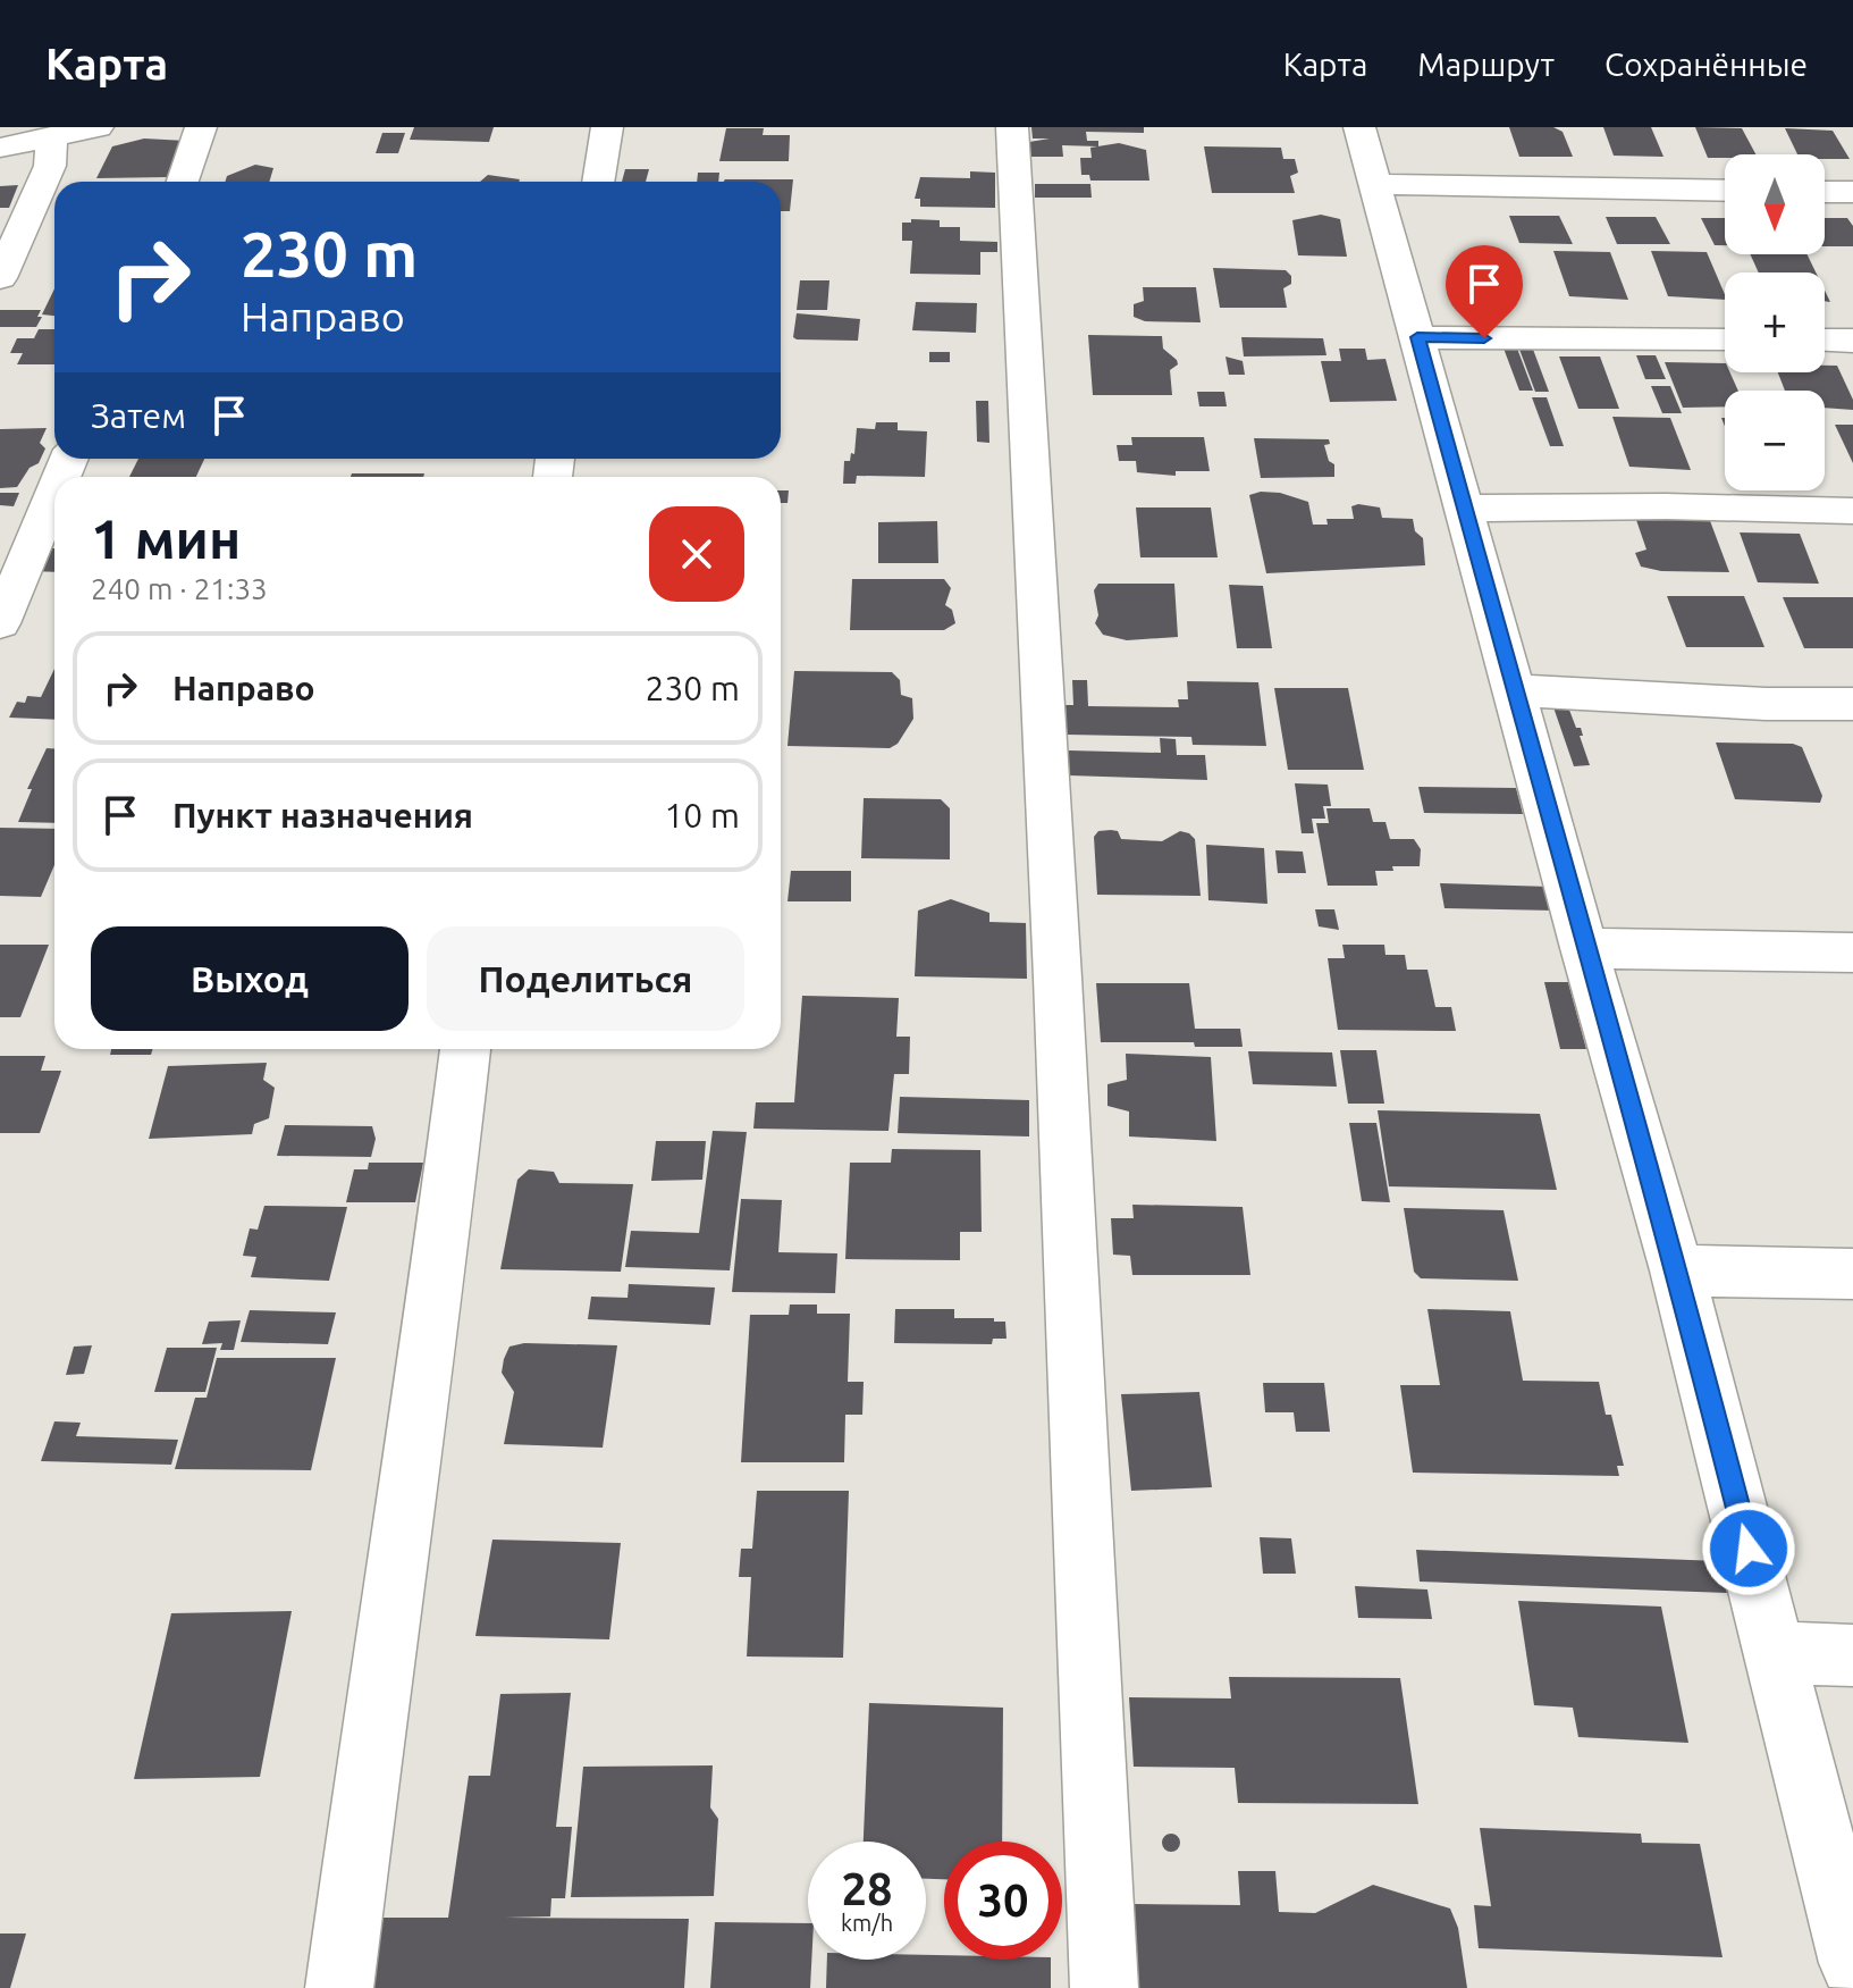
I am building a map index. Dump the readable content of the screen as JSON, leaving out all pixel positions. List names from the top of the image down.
{
  "north": "bottom",
  "page": {
    "header": "Карта",
    "nav": ["Карта", "Маршрут", "Сохранённые"],
    "map_buttons": ["+", "−"],
    "turn": ["230 m", "Направо"],
    "then": "Затем",
    "heading": ["1 мин", "240 m · 21:33"],
    "list": [
      {
        "name": "Направо",
        "value": "230 m"
      },
      {
        "name": "Пункт назначения",
        "value": "10 m"
      }
    ],
    "buttons": ["Выход", "Поделиться"],
    "speed": "28 km/h",
    "limit": "30"
  }
}
